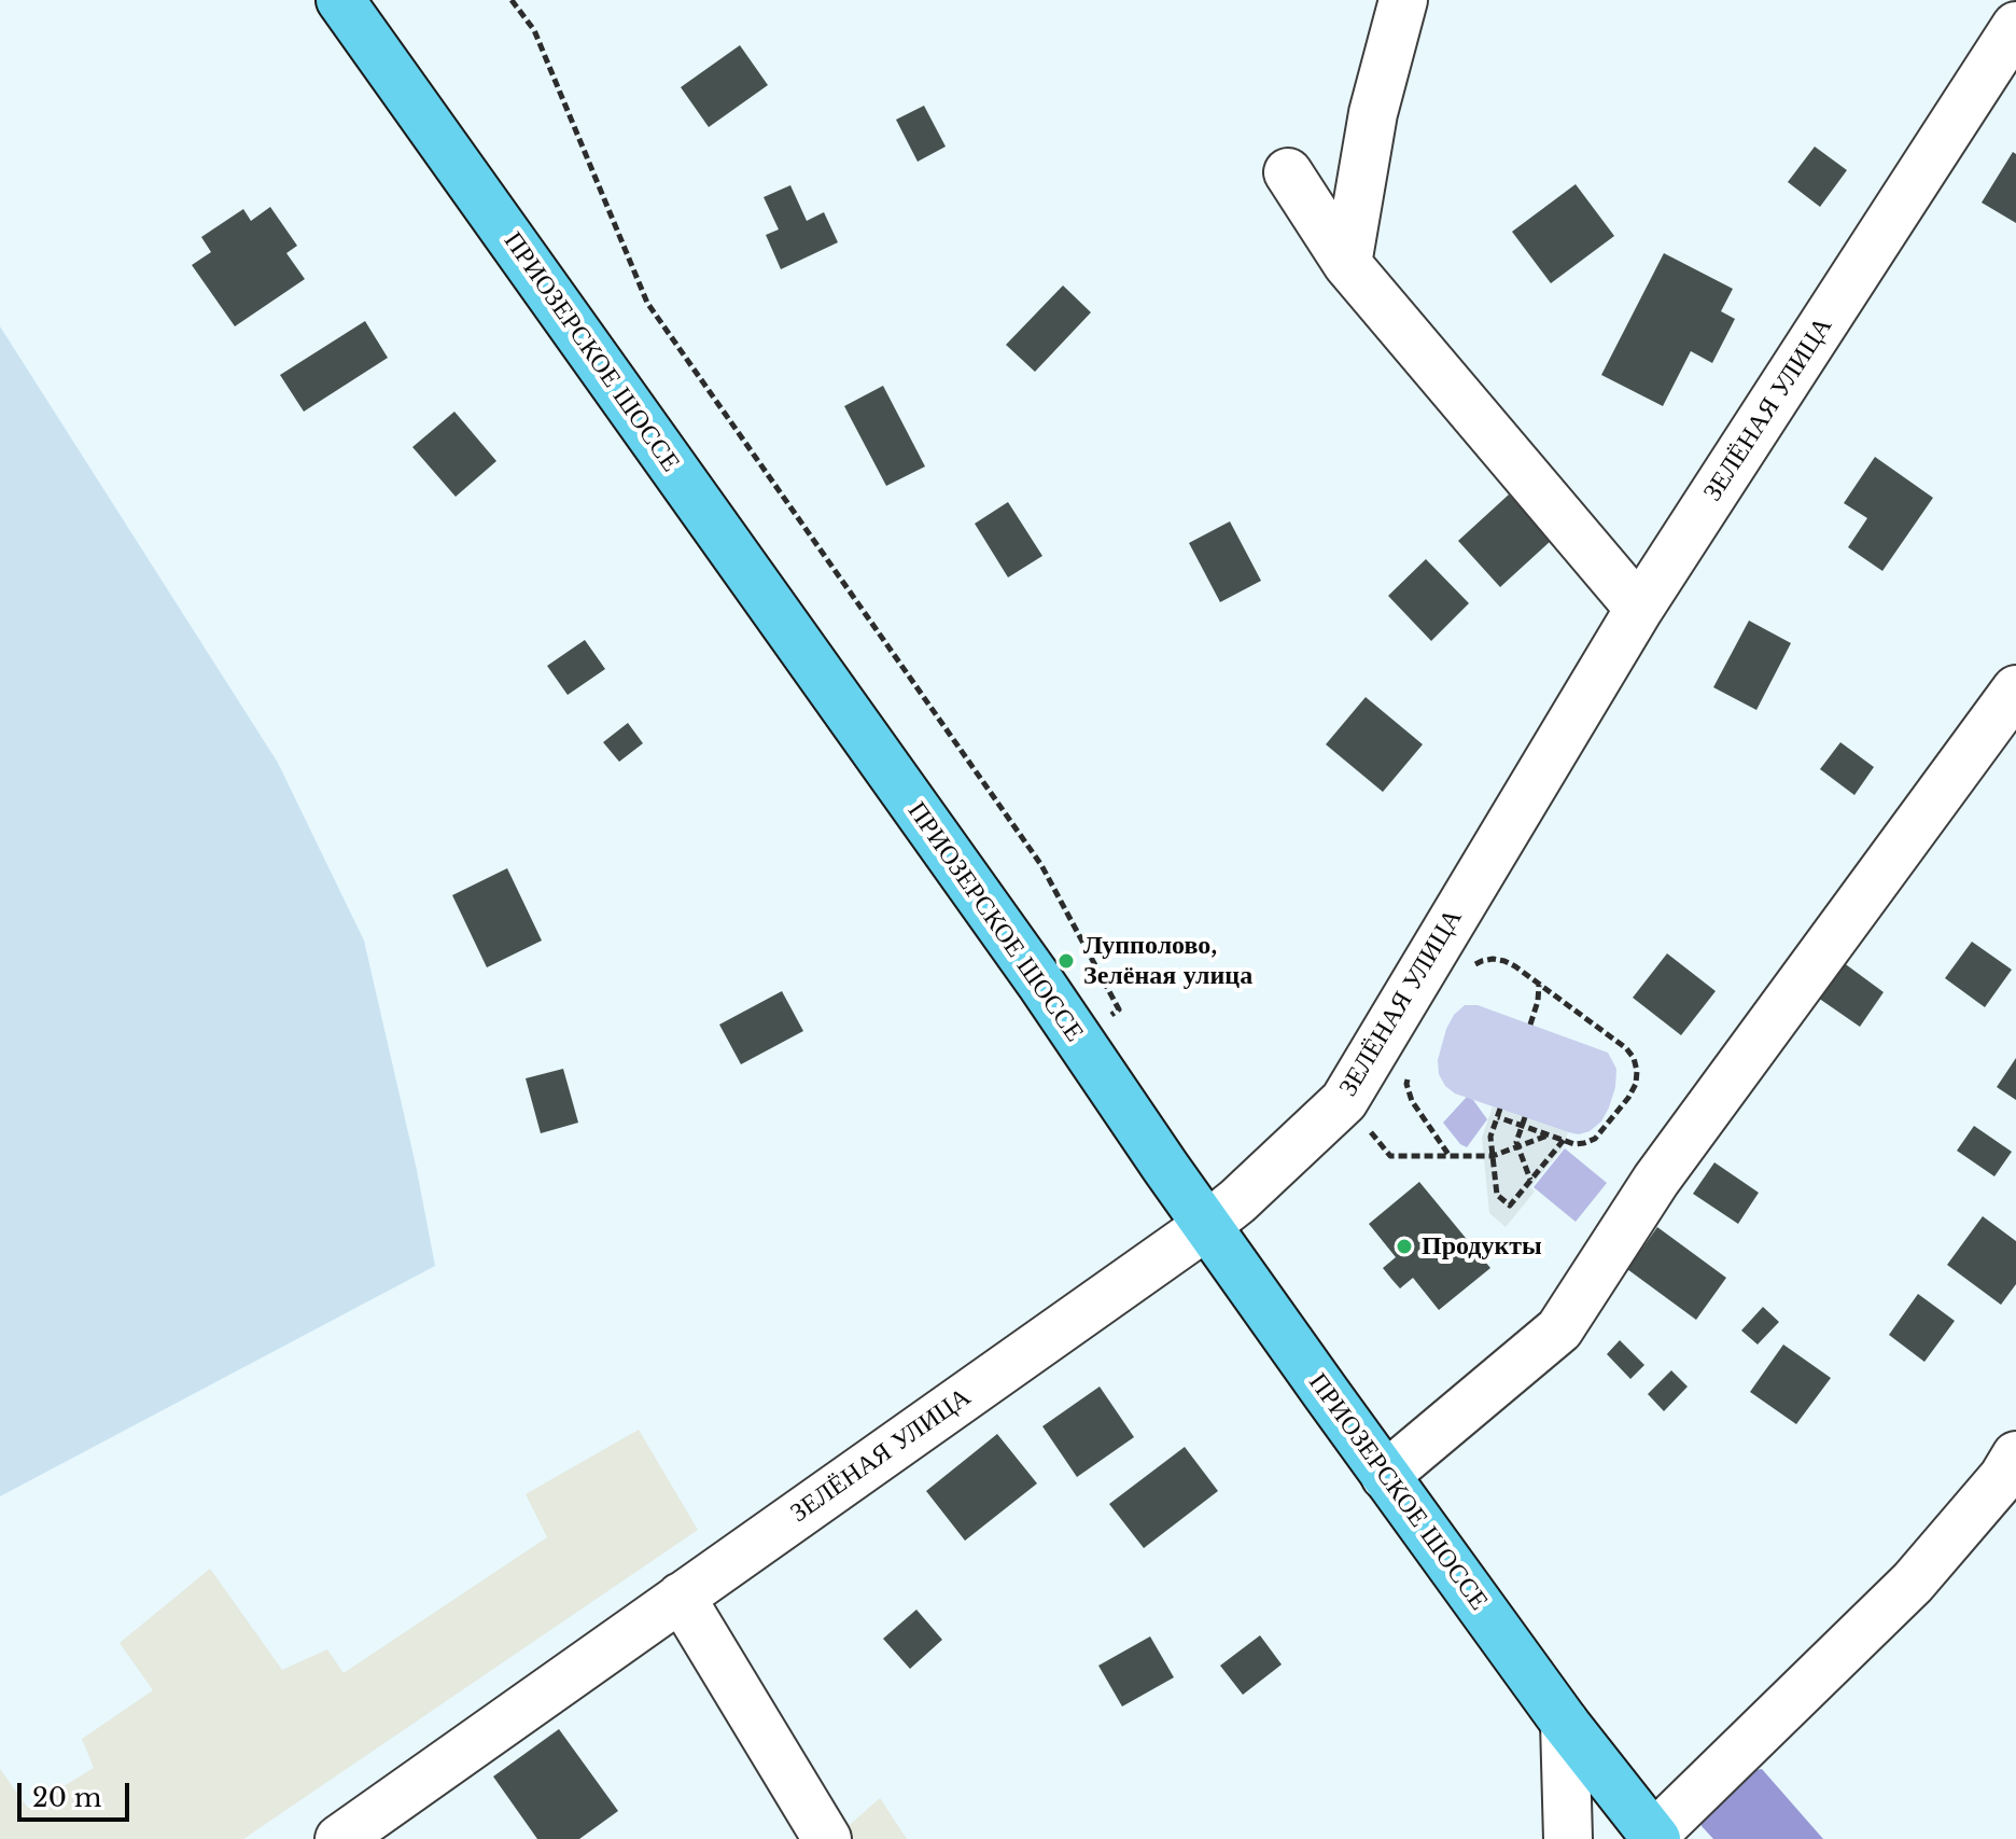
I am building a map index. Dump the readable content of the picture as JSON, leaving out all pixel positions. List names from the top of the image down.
{
  "streets": {
    "main road": ["ПРИОЗЕРСКОЕ ШОССЕ"],
    "street": ["ЗЕЛЁНАЯ УЛИЦА"]
  },
  "crossings": [
    ["ПРИОЗЕРСКОЕ ШОССЕ", "ЗЕЛЁНАЯ УЛИЦА"]
  ],
  "places": ["Лупполово, Зелёная улица", "Продукты"],
  "scale_bar": "20 m"
}
